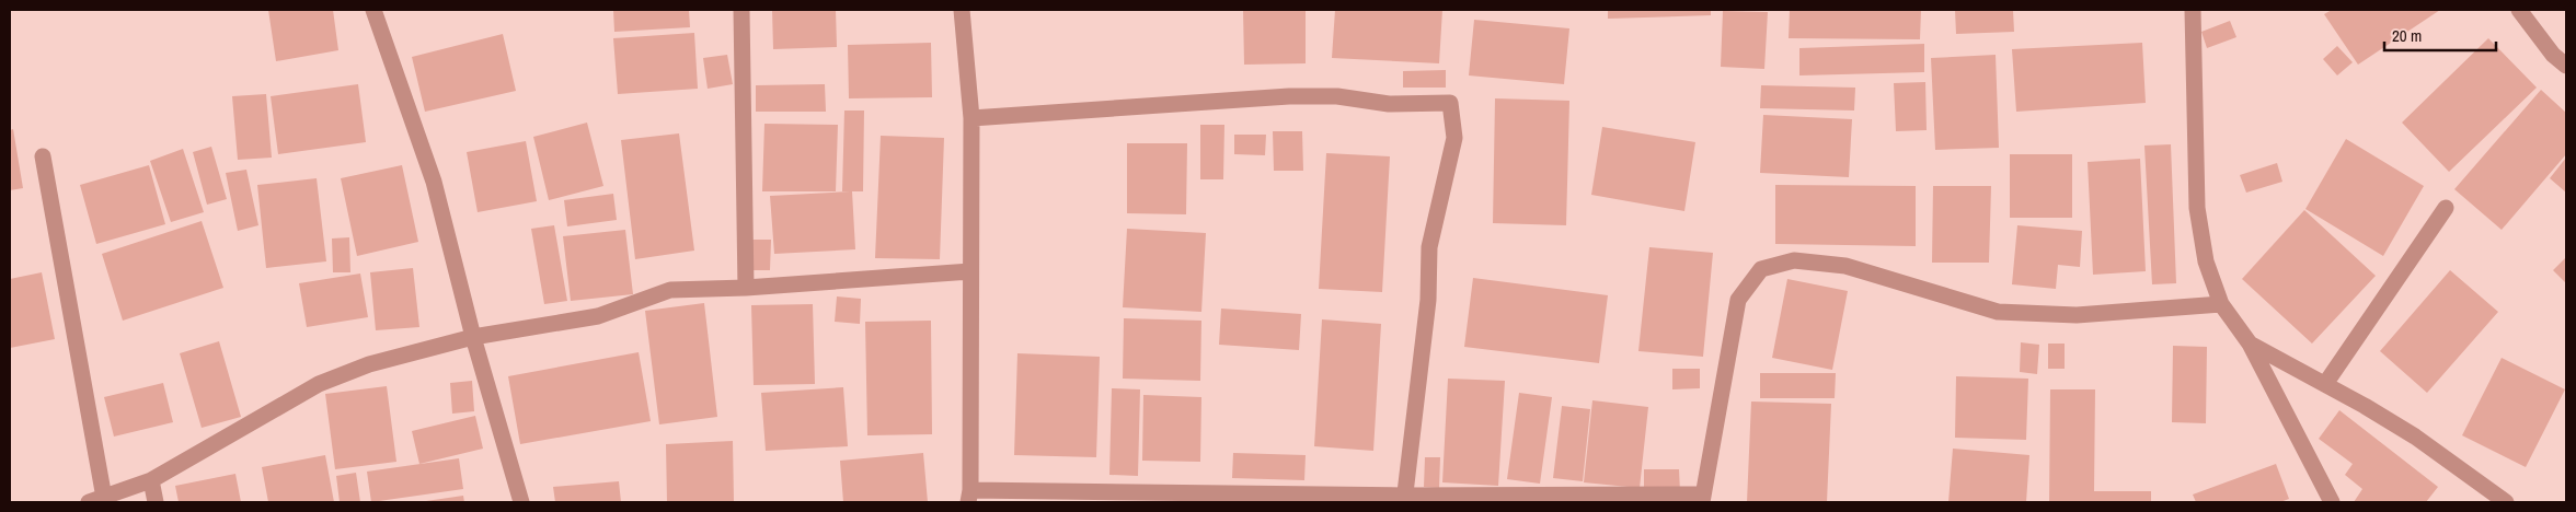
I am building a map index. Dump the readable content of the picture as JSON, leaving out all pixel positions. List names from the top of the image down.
{
  "scale_bar": "20 m"
}
